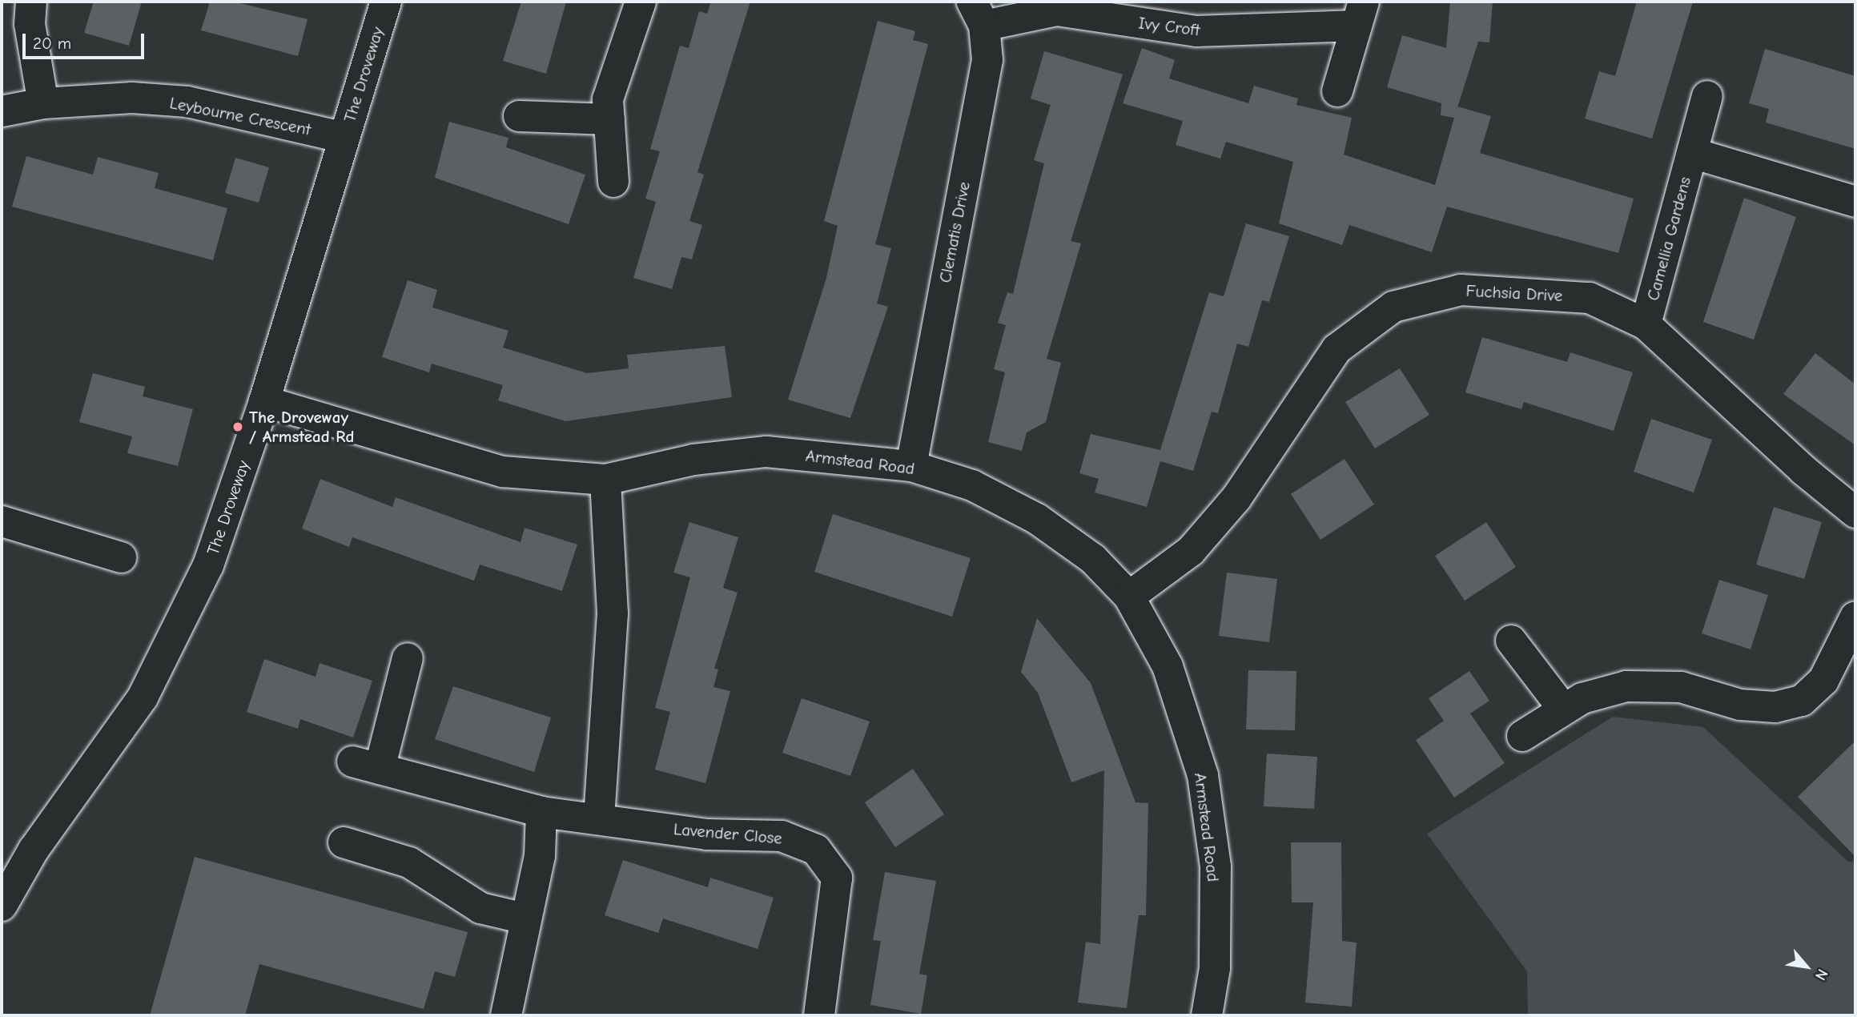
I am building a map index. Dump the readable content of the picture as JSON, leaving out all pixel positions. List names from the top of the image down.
{
  "streets": {
    "street": [
      "Ivy Croft",
      "The Droveway",
      "Leybourne Crescent",
      "Clematis Drive",
      "Camellia Gardens",
      "Fuchsia Drive",
      "Armstead Road",
      "Lavender Close"
    ]
  },
  "crossings": [
    ["Ivy Croft", "Clematis Drive"],
    ["The Droveway", "Leybourne Crescent"],
    ["The Droveway", "Armstead Road"],
    ["Clematis Drive", "Armstead Road"],
    ["Camellia Gardens", "Fuchsia Drive"],
    ["Fuchsia Drive", "Armstead Road"]
  ],
  "places": ["The Droveway / Armstead Rd"],
  "scale_bar": "20 m",
  "north": "bottom right"
}
